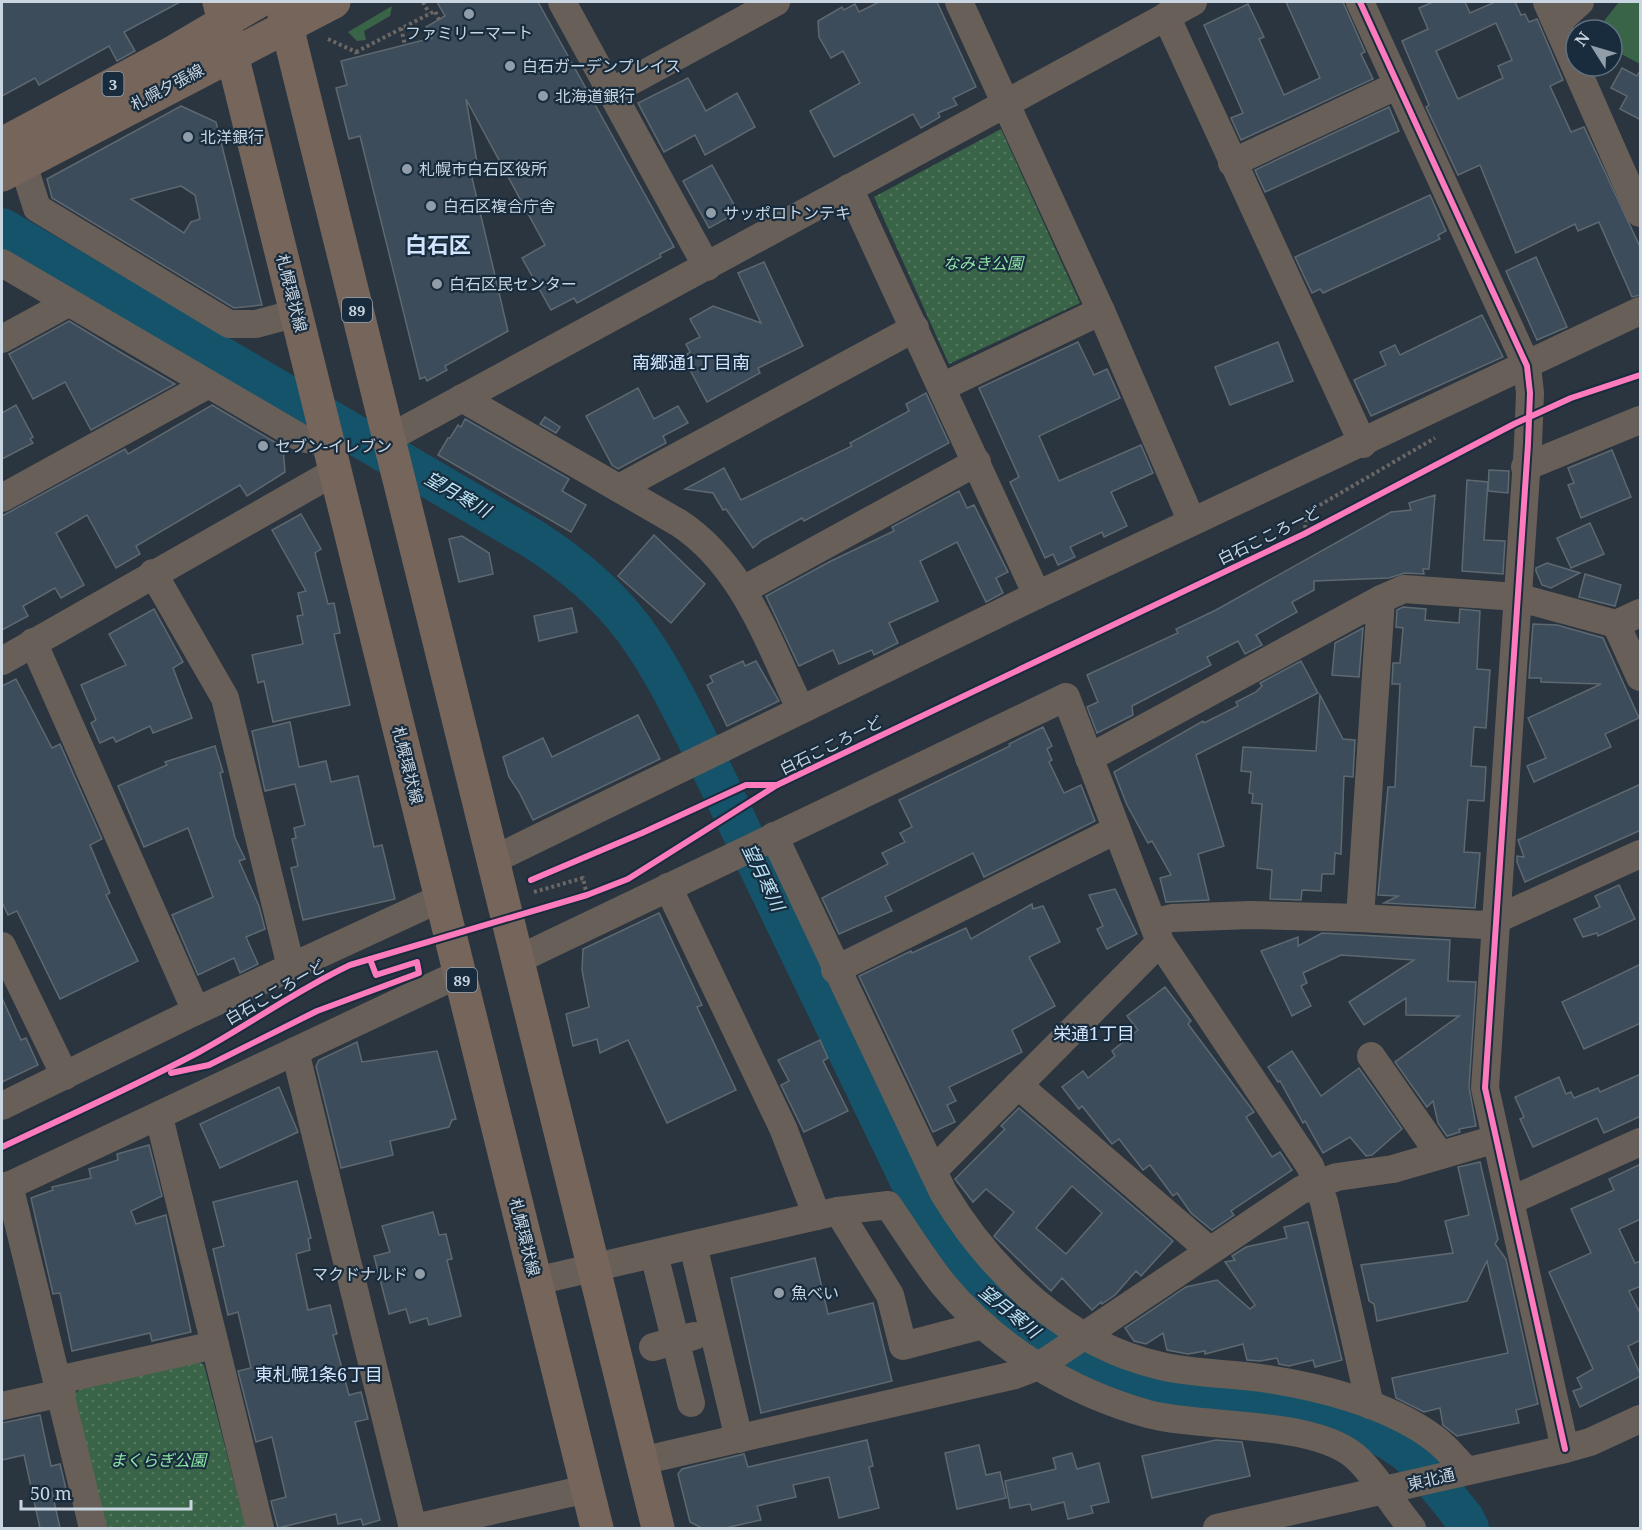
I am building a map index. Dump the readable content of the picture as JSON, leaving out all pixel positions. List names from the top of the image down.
{
  "streets": {
    "main road": [
      "3",
      "札幌夕張線",
      "札幌環状線",
      "89"
    ],
    "street": ["東北通"],
    "cycle path": ["白石こころーど"]
  },
  "crossings": [
    ["札幌夕張線", "札幌環状線"],
    ["札幌夕張線", "89"]
  ],
  "districts": [
    "白石区",
    "南郷通1丁目南",
    "栄通1丁目",
    "東札幌1条6丁目"
  ],
  "water": ["望月寒川"],
  "parks": ["なみき公園", "まくらぎ公園"],
  "places": [
    "ファミリーマート",
    "白石ガーデンプレイス",
    "北海道銀行",
    "北洋銀行",
    "札幌市白石区役所",
    "白石区複合庁舎",
    "サッポロトンテキ",
    "白石区民センター",
    "セブン-イレブン",
    "マクドナルド",
    "魚べい"
  ],
  "scale_bar": "50 m",
  "north": "top left"
}
